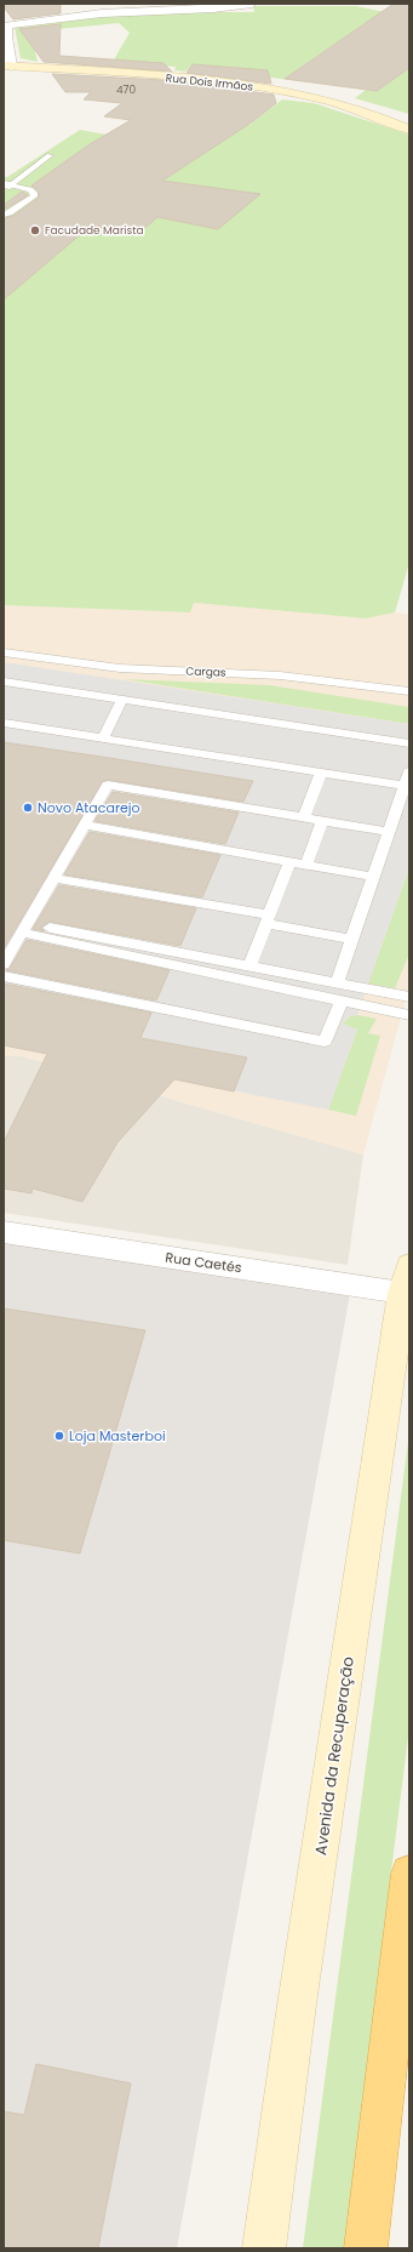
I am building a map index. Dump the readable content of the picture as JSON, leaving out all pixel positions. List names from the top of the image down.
{
  "streets": {
    "main road": ["Rua Dois Irmãos", "Avenida da Recuperação"],
    "street": ["Rua Caetés"],
    "lane": ["Cargas"]
  },
  "crossings": [
    ["Rua Caetés", "Avenida da Recuperação"]
  ],
  "places": ["Facudade Marista", "Novo Atacarejo", "Loja Masterboi"],
  "house_numbers": ["470"]
}
